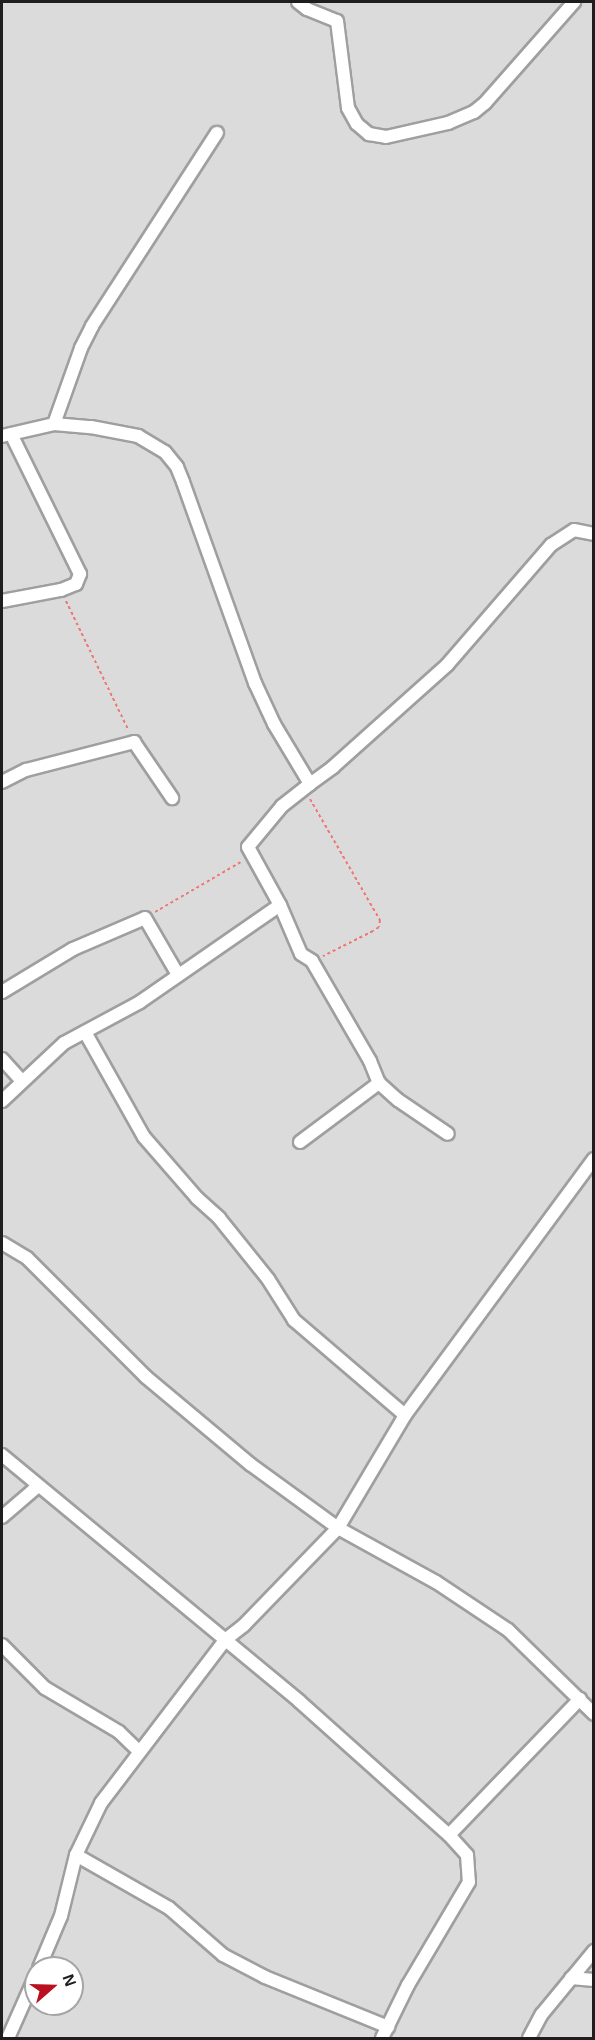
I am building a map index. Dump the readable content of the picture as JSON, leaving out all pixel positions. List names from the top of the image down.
{
  "north": "right"
}
